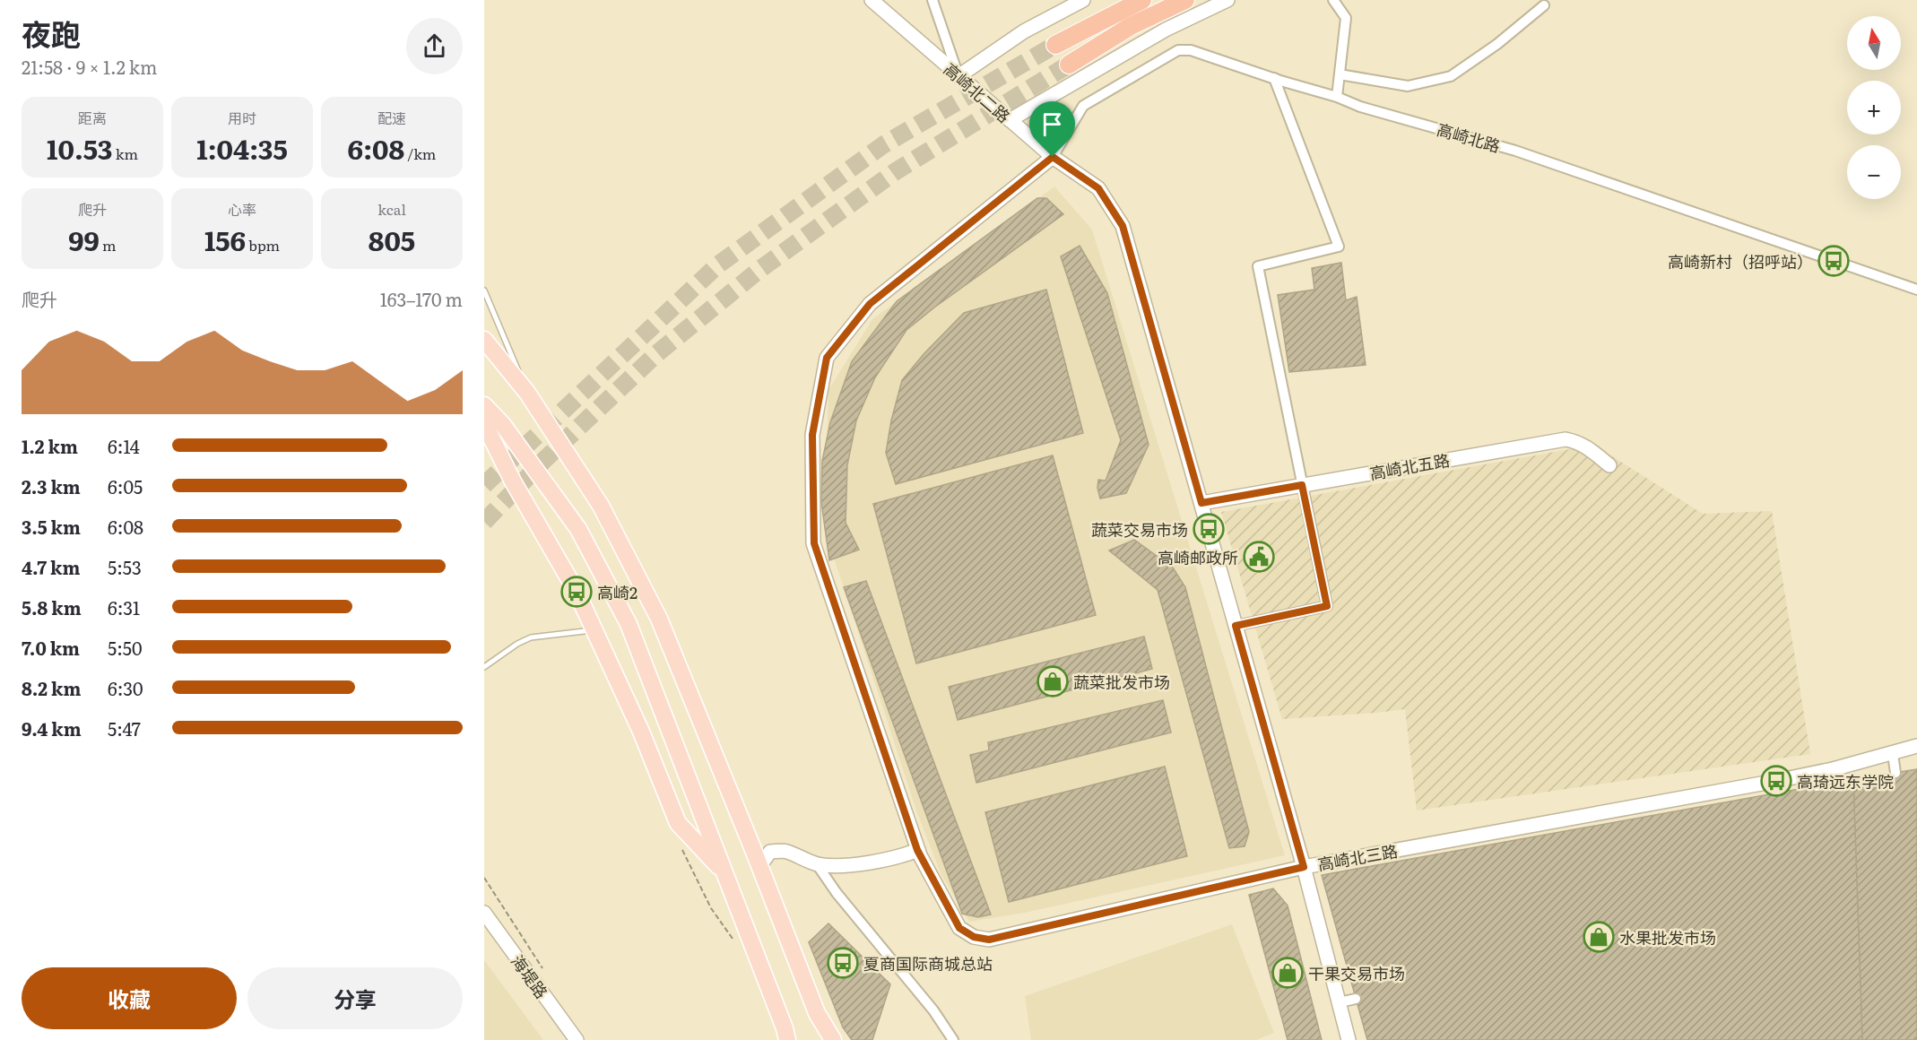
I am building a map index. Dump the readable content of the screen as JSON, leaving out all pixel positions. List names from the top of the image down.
{
  "streets": {
    "street": [
      "高崎北二路",
      "高崎北路",
      "高崎北五路",
      "高崎北三路",
      "海堤路"
    ]
  },
  "crossings": [
    ["高崎北二路", "高崎北路"],
    ["高崎北二路", "高崎北五路"],
    ["高崎北二路", "高崎北三路"],
    ["高崎北路", "高崎北三路"]
  ],
  "places": {
    "bus stop": [
      "高崎新村（招呼站）",
      "蔬菜交易市场",
      "高崎2",
      "高琦远东学院",
      "夏商国际商城总站"
    ],
    "public building": ["高崎邮政所"],
    "shop": ["蔬菜批发市场", "水果批发市场", "干果交易市场"]
  },
  "north": "top",
  "page": {
    "heading": ["夜跑", "21:58 · 9 × 1.2 km"],
    "map_buttons": ["+", "−"],
    "stats": [
      ["距离", "10.53 km"],
      ["用时", "1:04:35"],
      ["配速", "6:08 /km"],
      ["爬升", "99 m"],
      ["心率", "156 bpm"],
      ["kcal", "805"]
    ],
    "chart": ["爬升", "163–170 m"],
    "list": [
      {
        "name": "1.2 km",
        "note": "6:14"
      },
      {
        "name": "2.3 km",
        "note": "6:05"
      },
      {
        "name": "3.5 km",
        "note": "6:08"
      },
      {
        "name": "4.7 km",
        "note": "5:53"
      },
      {
        "name": "5.8 km",
        "note": "6:31"
      },
      {
        "name": "7.0 km",
        "note": "5:50"
      },
      {
        "name": "8.2 km",
        "note": "6:30"
      },
      {
        "name": "9.4 km",
        "note": "5:47"
      }
    ],
    "buttons": ["收藏", "分享"]
  }
}
